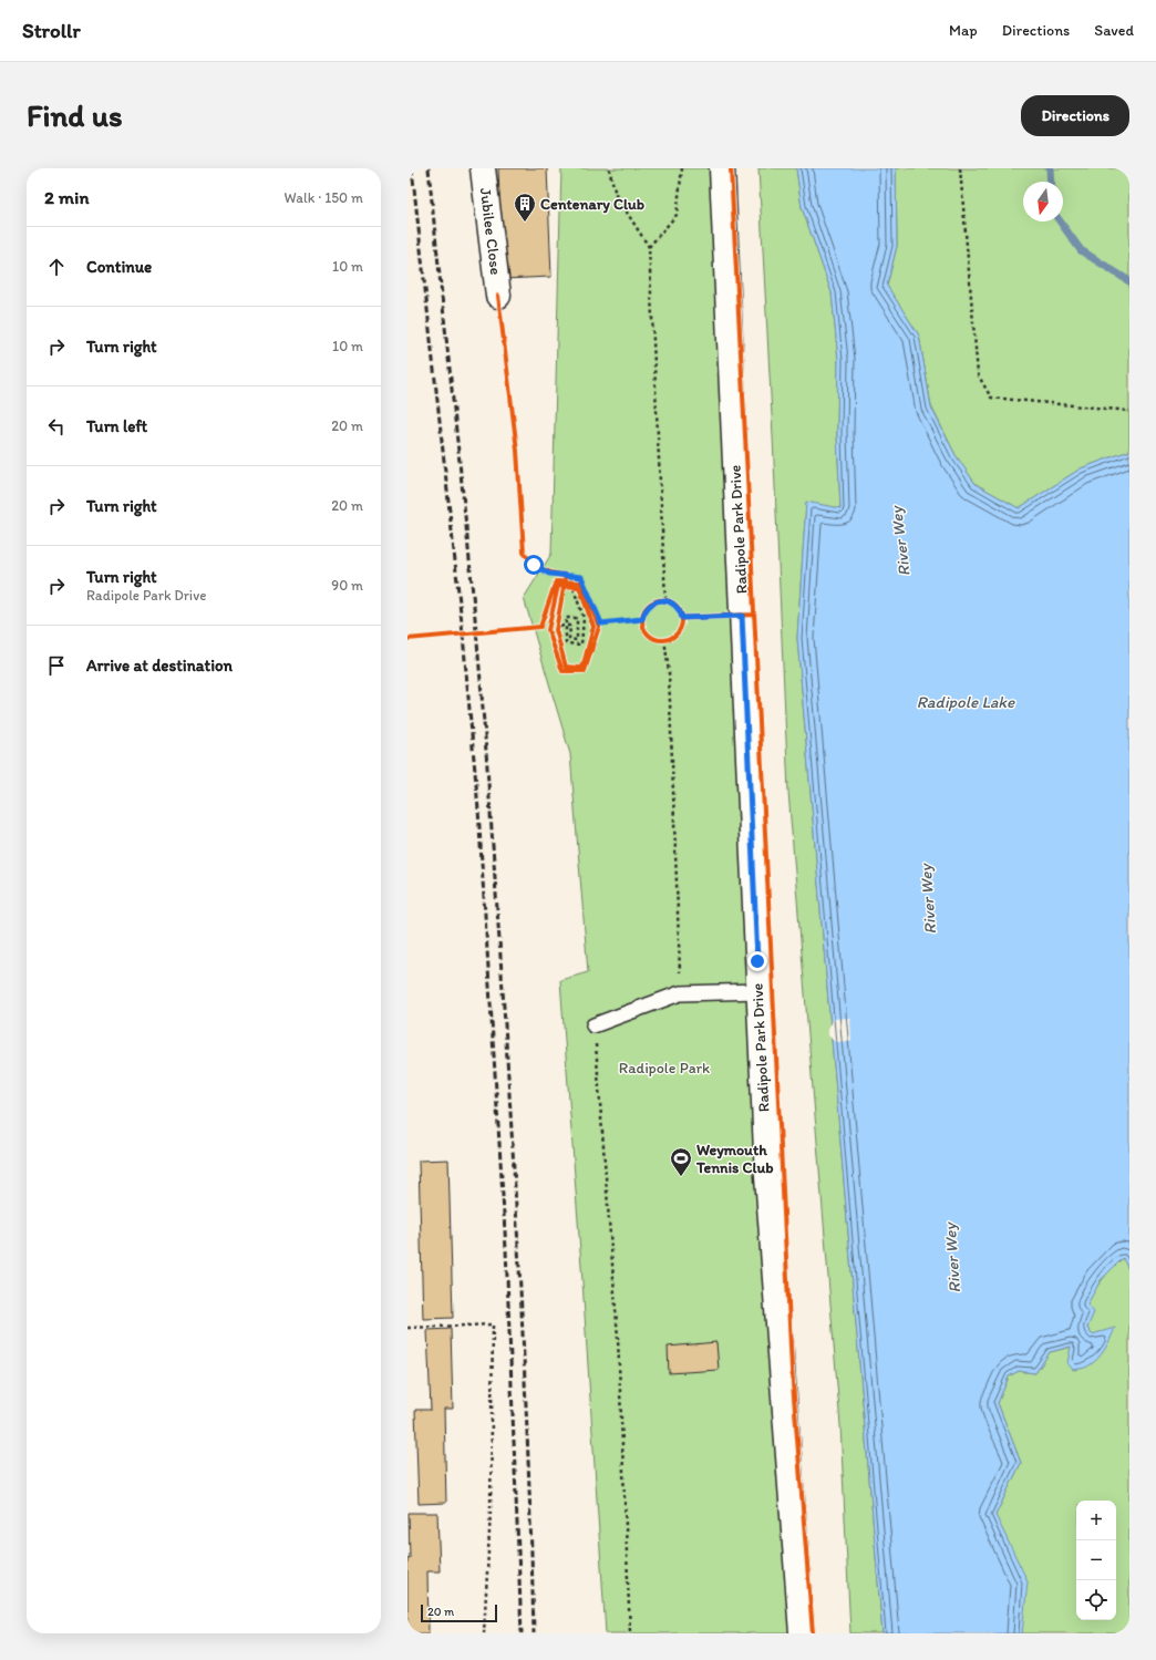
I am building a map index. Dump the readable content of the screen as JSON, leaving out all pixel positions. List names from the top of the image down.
{
  "streets": {
    "street": ["Jubilee Close", "Radipole Park Drive"]
  },
  "water": ["River Wey", "Radipole Lake"],
  "parks": ["Radipole Park"],
  "places": {
    "building": ["Centenary Club"],
    "sports": ["Weymouth Tennis Club"]
  },
  "scale_bar": "20 m",
  "north": "bottom",
  "page": {
    "header": "Strollr",
    "nav": ["Map", "Directions", "Saved"],
    "buttons": "Directions",
    "title": "Find us",
    "heading": ["2 min", "Walk · 150 m"],
    "list": [
      ["Continue", "10 m"],
      ["Turn right", "10 m"],
      ["Turn left", "20 m"],
      ["Turn right", "20 m"],
      ["Turn right", "Radipole Park Drive", "90 m"],
      "Arrive at destination"
    ],
    "map_buttons": ["+", "−"],
    "scale": "20 m"
  }
}
